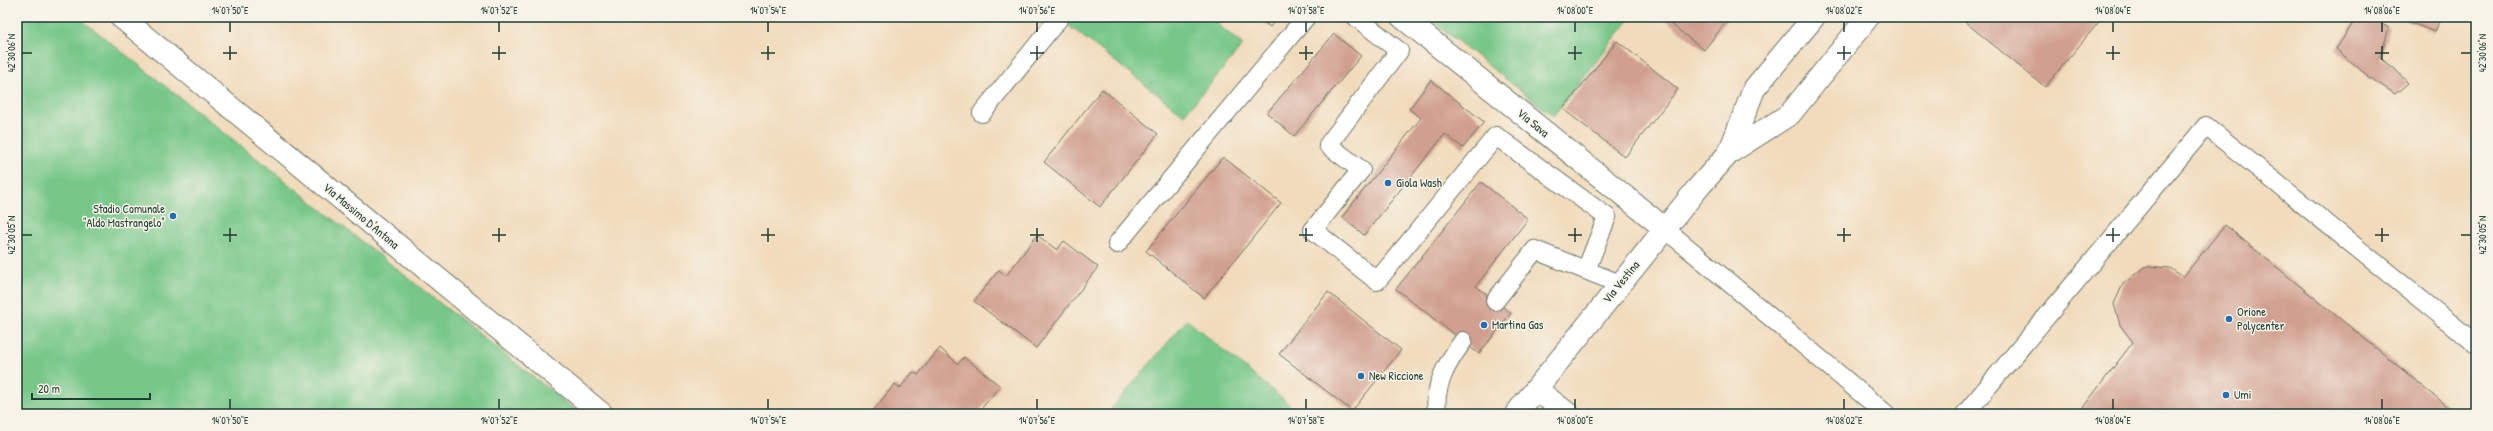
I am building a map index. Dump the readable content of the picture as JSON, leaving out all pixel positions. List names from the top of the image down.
{
  "streets": {
    "street": ["Via Sava", "Via Massimo D'Antona", "Via Vestina"]
  },
  "crossings": [
    ["Via Sava", "Via Vestina"]
  ],
  "places": [
    "Giola Wash",
    "Stadio Comunale \"Aldo Mastrangelo\"",
    "Orione Polycenter",
    "Martina Gas",
    "New Riccione",
    "Umi"
  ],
  "scale_bar": "20 m",
  "coordinates": [
    "14°07'50\"E",
    "14°07'52\"E",
    "14°07'54\"E",
    "14°07'56\"E",
    "14°07'58\"E",
    "14°08'00\"E",
    "14°08'02\"E",
    "14°08'04\"E",
    "14°08'06\"E",
    "42°30'06\"N",
    "42°30'05\"N"
  ]
}
